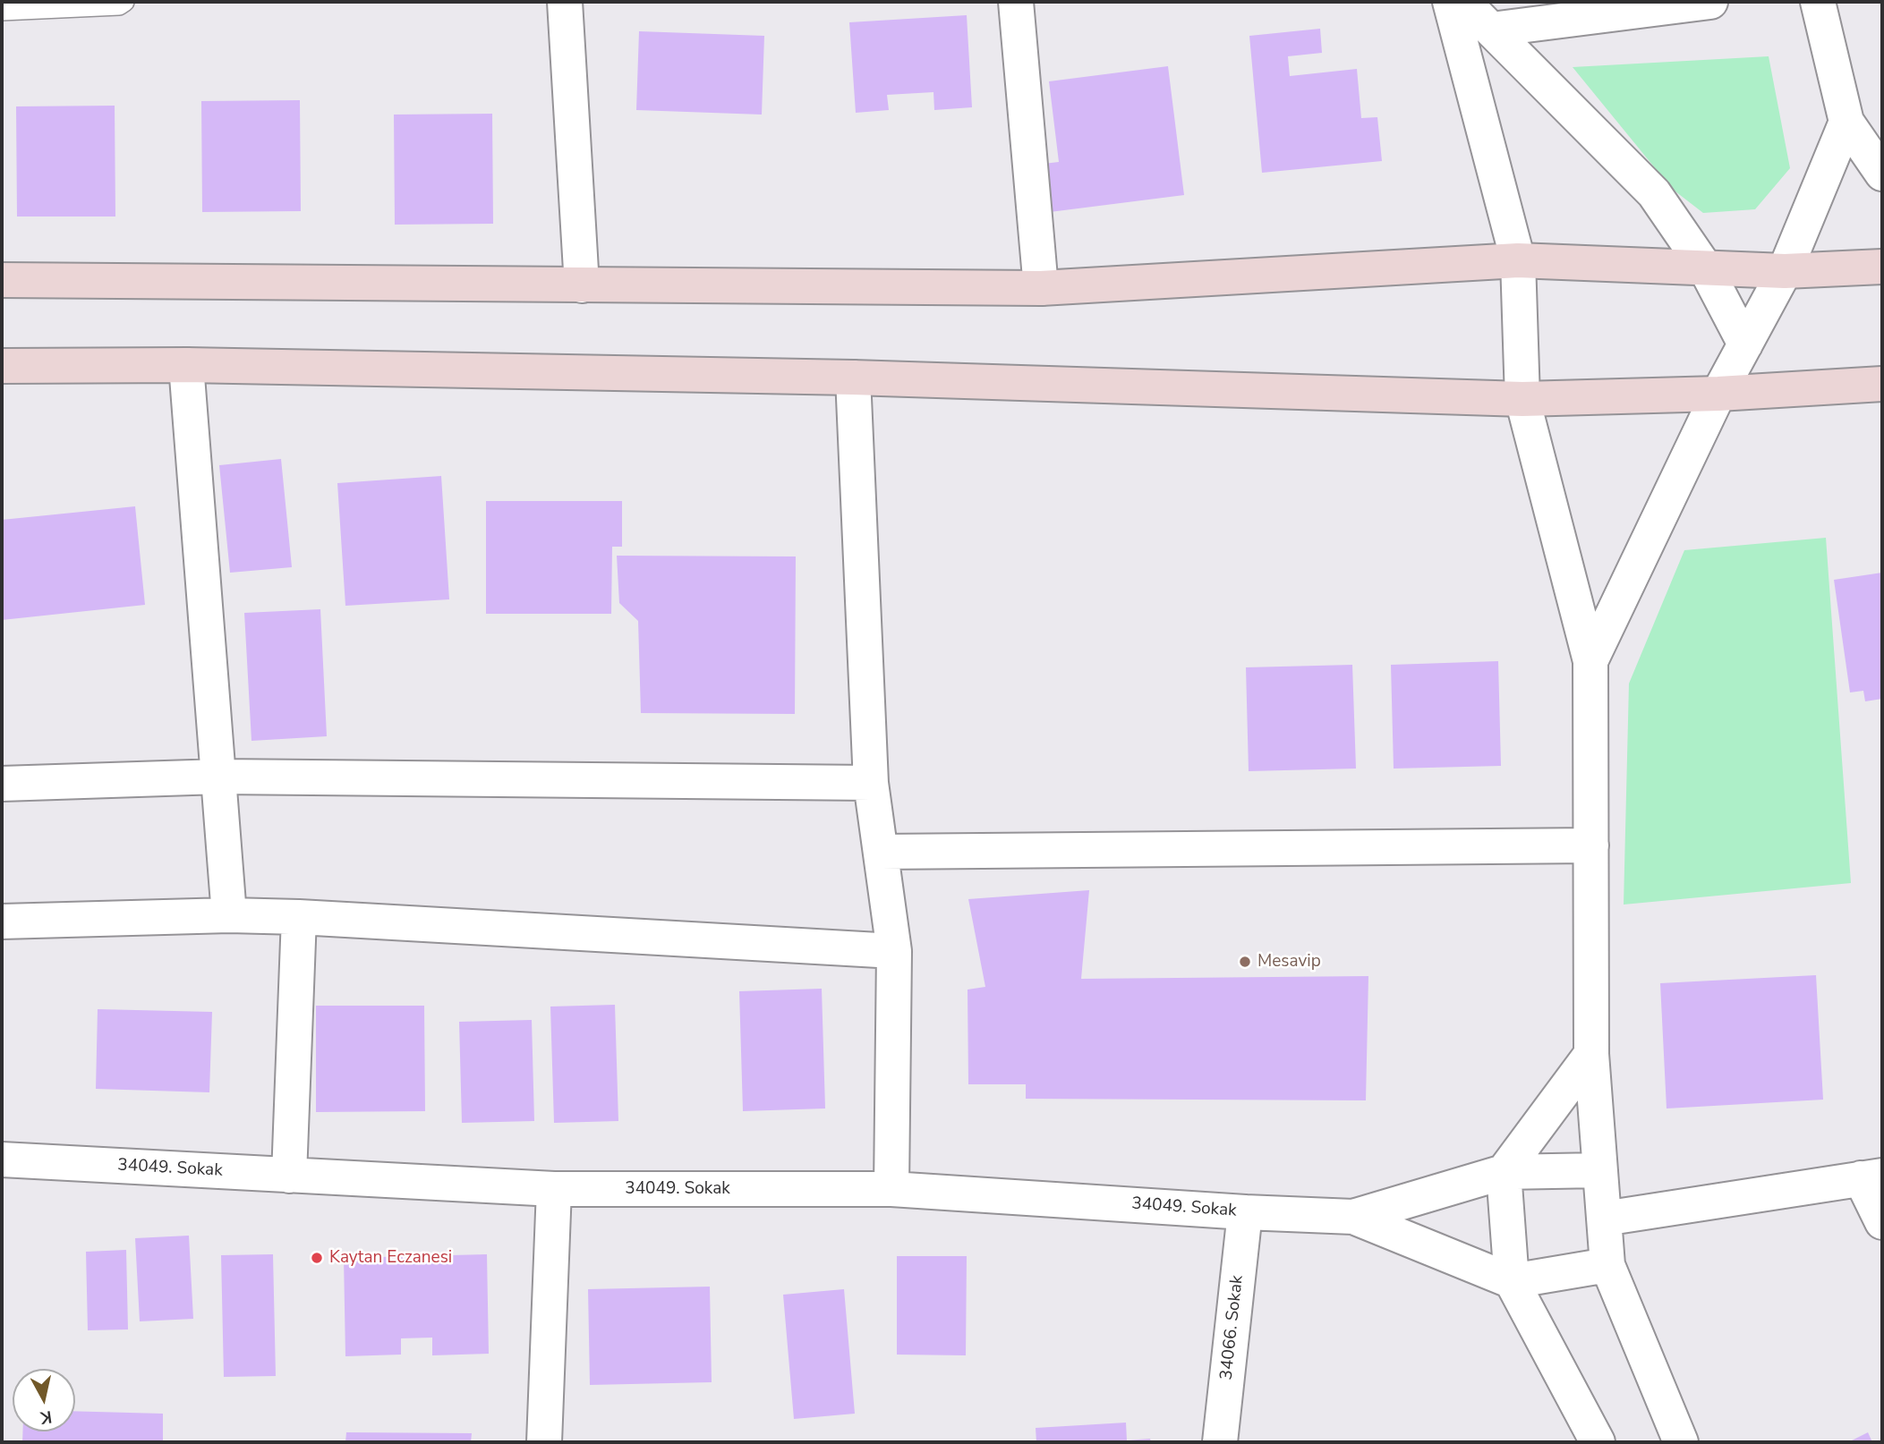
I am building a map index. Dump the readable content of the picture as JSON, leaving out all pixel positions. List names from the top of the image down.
{
  "streets": {
    "street": ["34049. Sokak", "34066. Sokak"]
  },
  "crossings": [
    ["34049. Sokak", "34066. Sokak"]
  ],
  "places": ["Mesavip", "Kaytan Eczanesi"],
  "north": "bottom"
}
